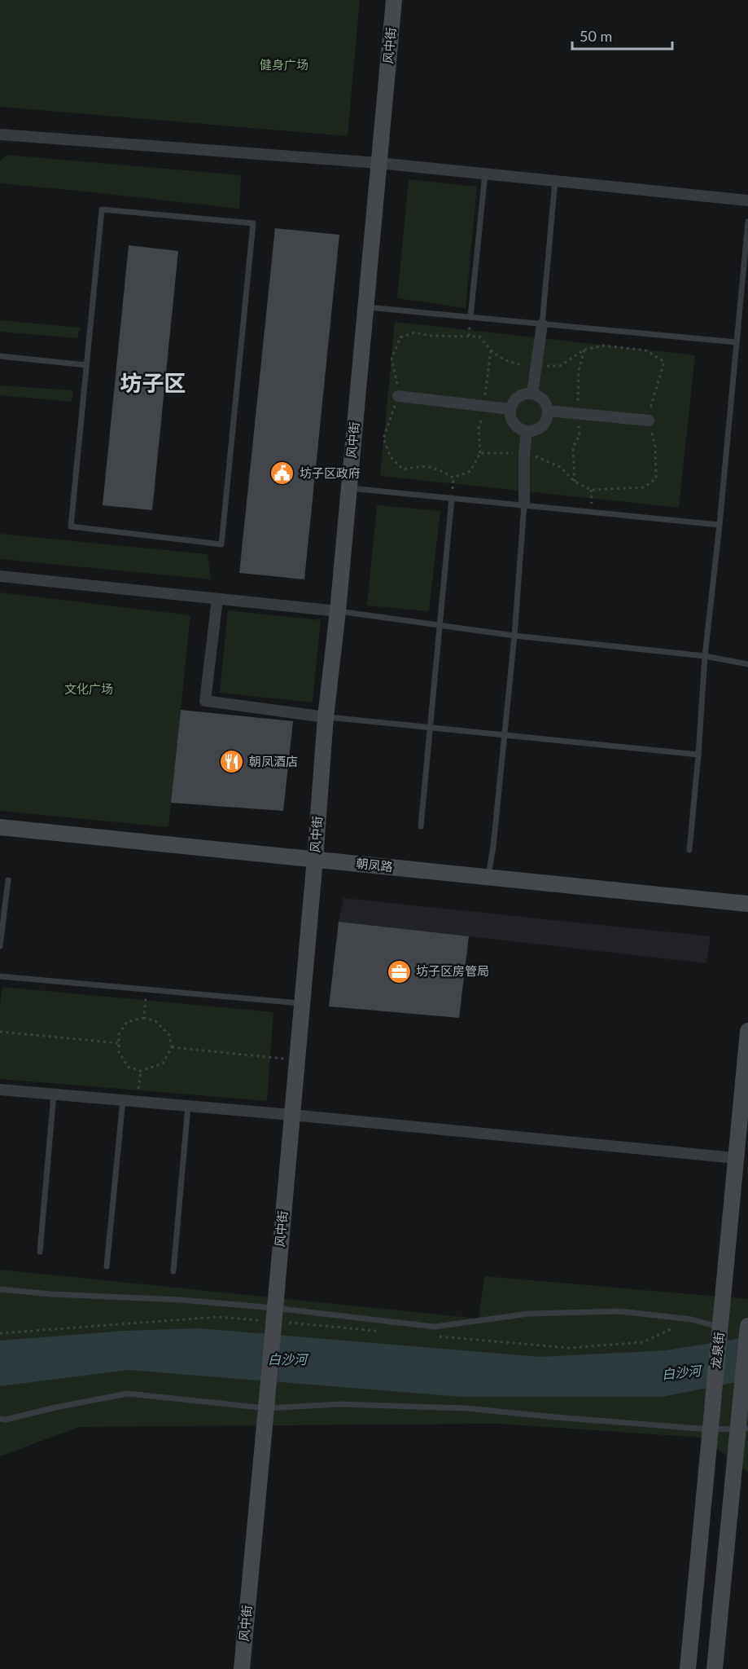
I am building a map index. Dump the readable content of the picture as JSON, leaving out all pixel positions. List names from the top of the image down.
{
  "streets": {
    "street": ["风中街", "朝凤路", "龙泉街"]
  },
  "crossings": [
    ["风中街", "朝凤路"]
  ],
  "districts": ["坊子区"],
  "water": ["白沙河"],
  "parks": ["健身广场", "文化广场"],
  "places": {
    "public building": ["坊子区政府"],
    "restaurant": ["朝凤酒店"],
    "office": ["坊子区房管局"]
  },
  "scale_bar": "50 m"
}
